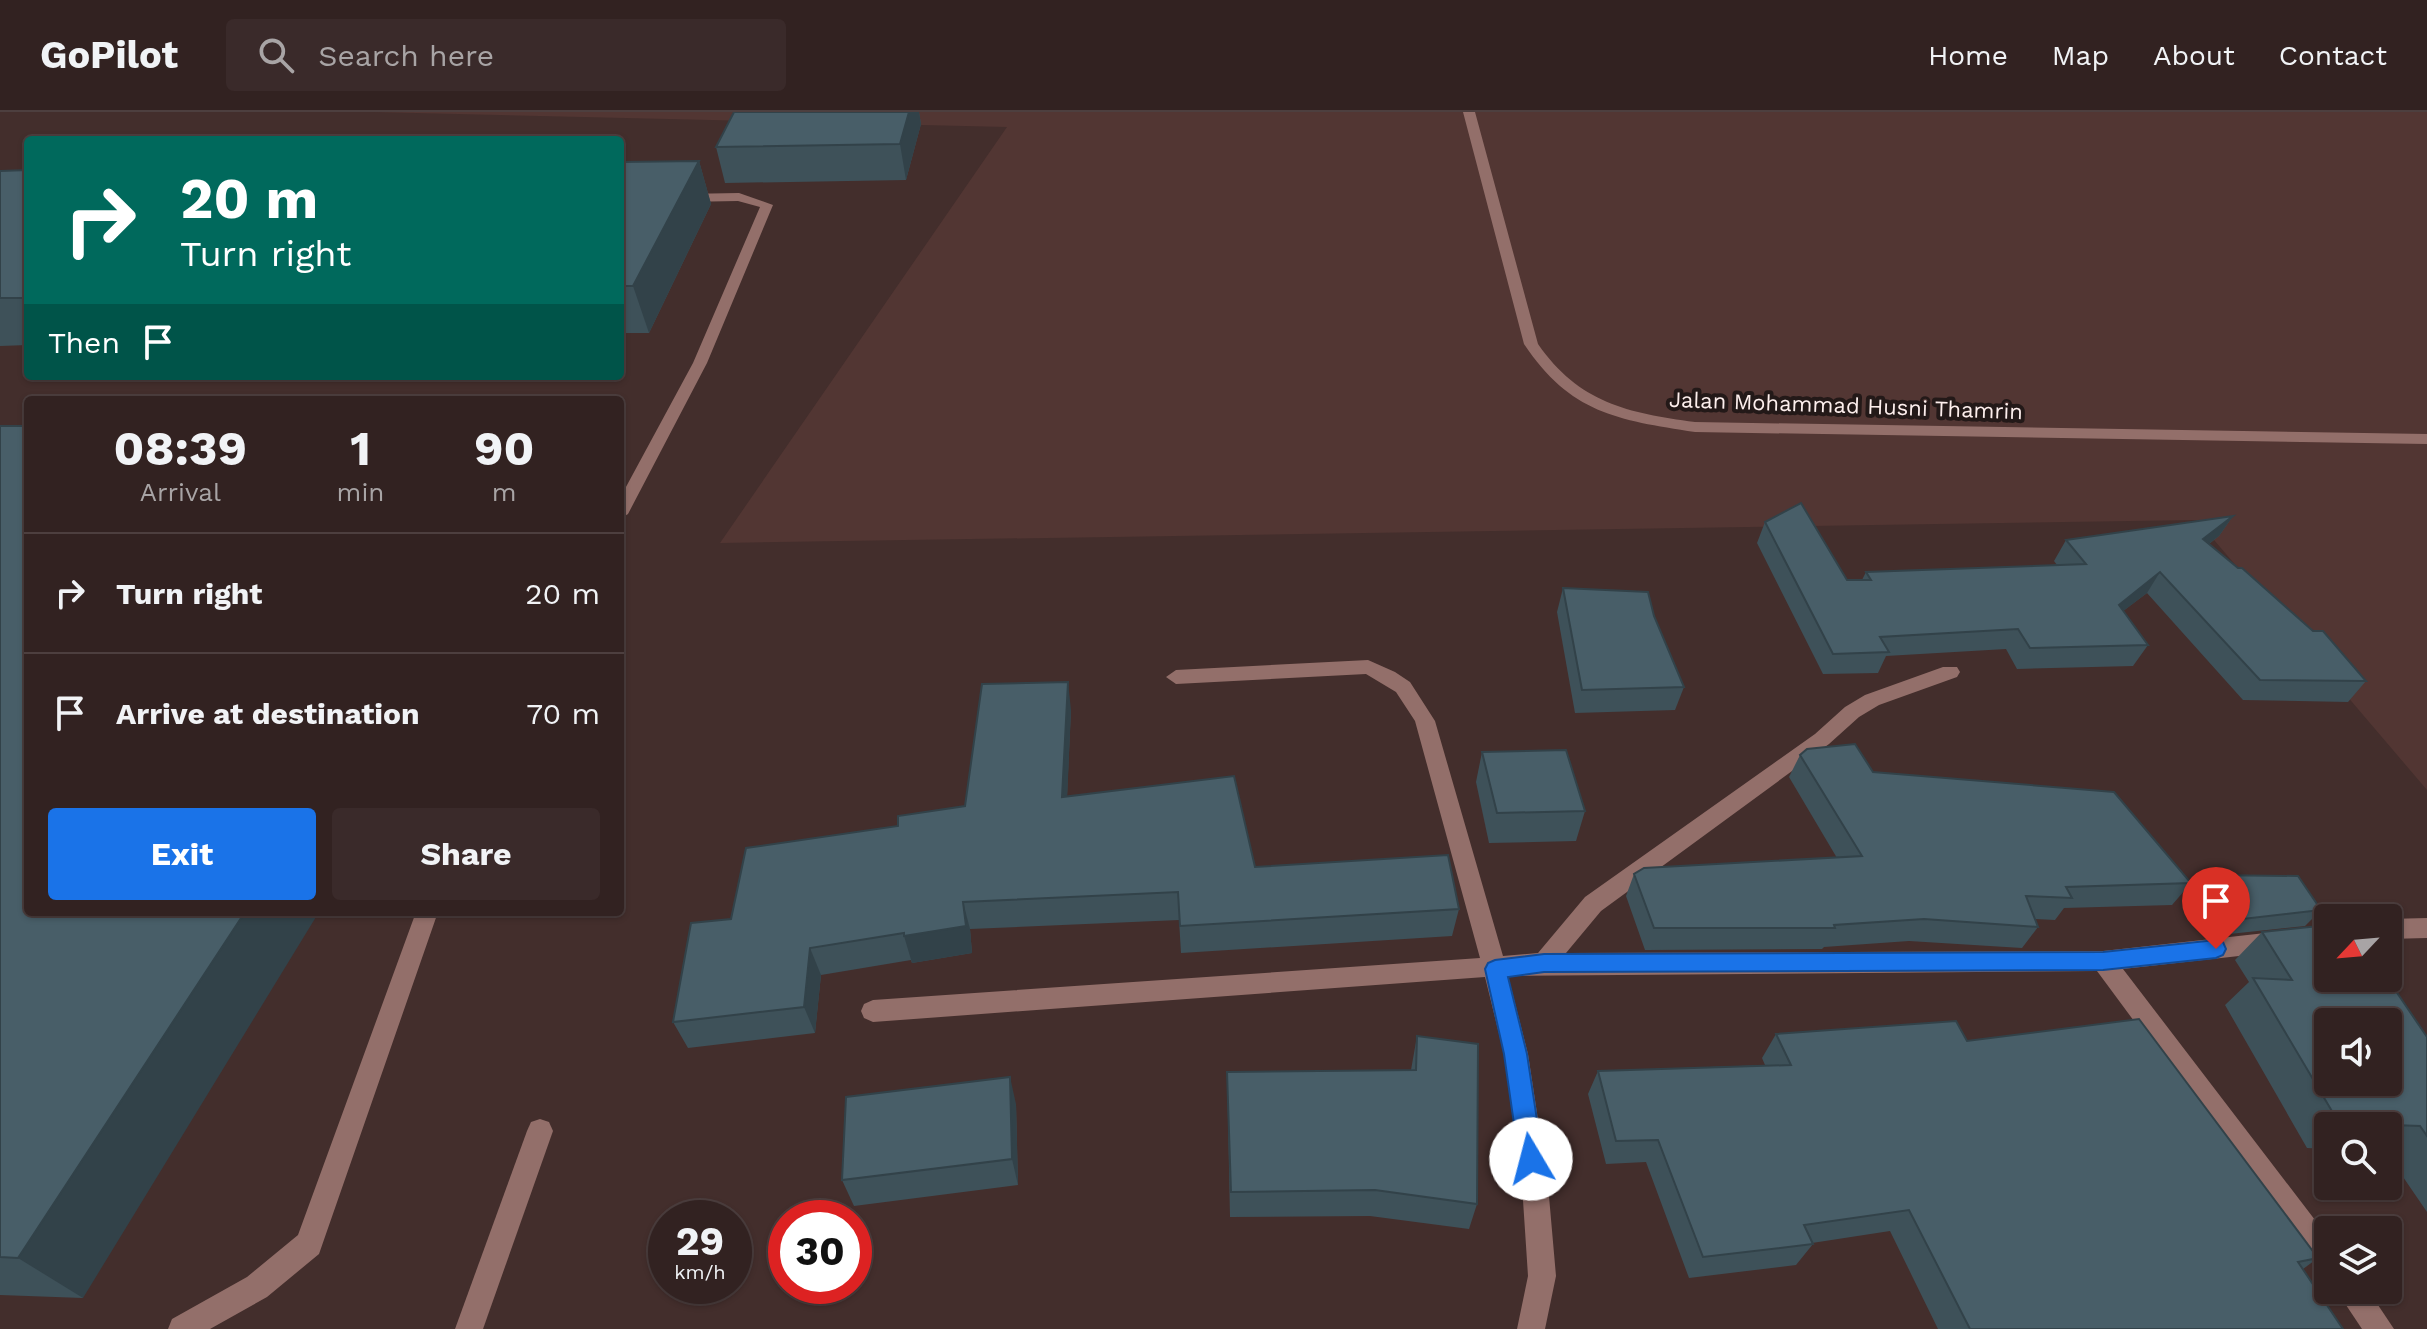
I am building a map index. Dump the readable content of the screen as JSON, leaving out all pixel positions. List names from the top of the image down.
{
  "streets": {
    "street": ["Jalan Mohammad Husni Thamrin"]
  },
  "north": "bottom left",
  "page": {
    "header": "GoPilot",
    "search": "Search here",
    "nav": [
      "Home",
      "Map",
      "About",
      "Contact"
    ],
    "turn": ["20 m", "Turn right"],
    "then": "Then",
    "eta": [
      "08:39",
      "Arrival",
      "1",
      "min",
      "90",
      "m"
    ],
    "list": [
      {
        "name": "Turn right",
        "value": "20 m"
      },
      {
        "name": "Arrive at destination",
        "value": "70 m"
      }
    ],
    "buttons": ["Exit", "Share"],
    "speed": "29 km/h",
    "limit": "30"
  }
}
